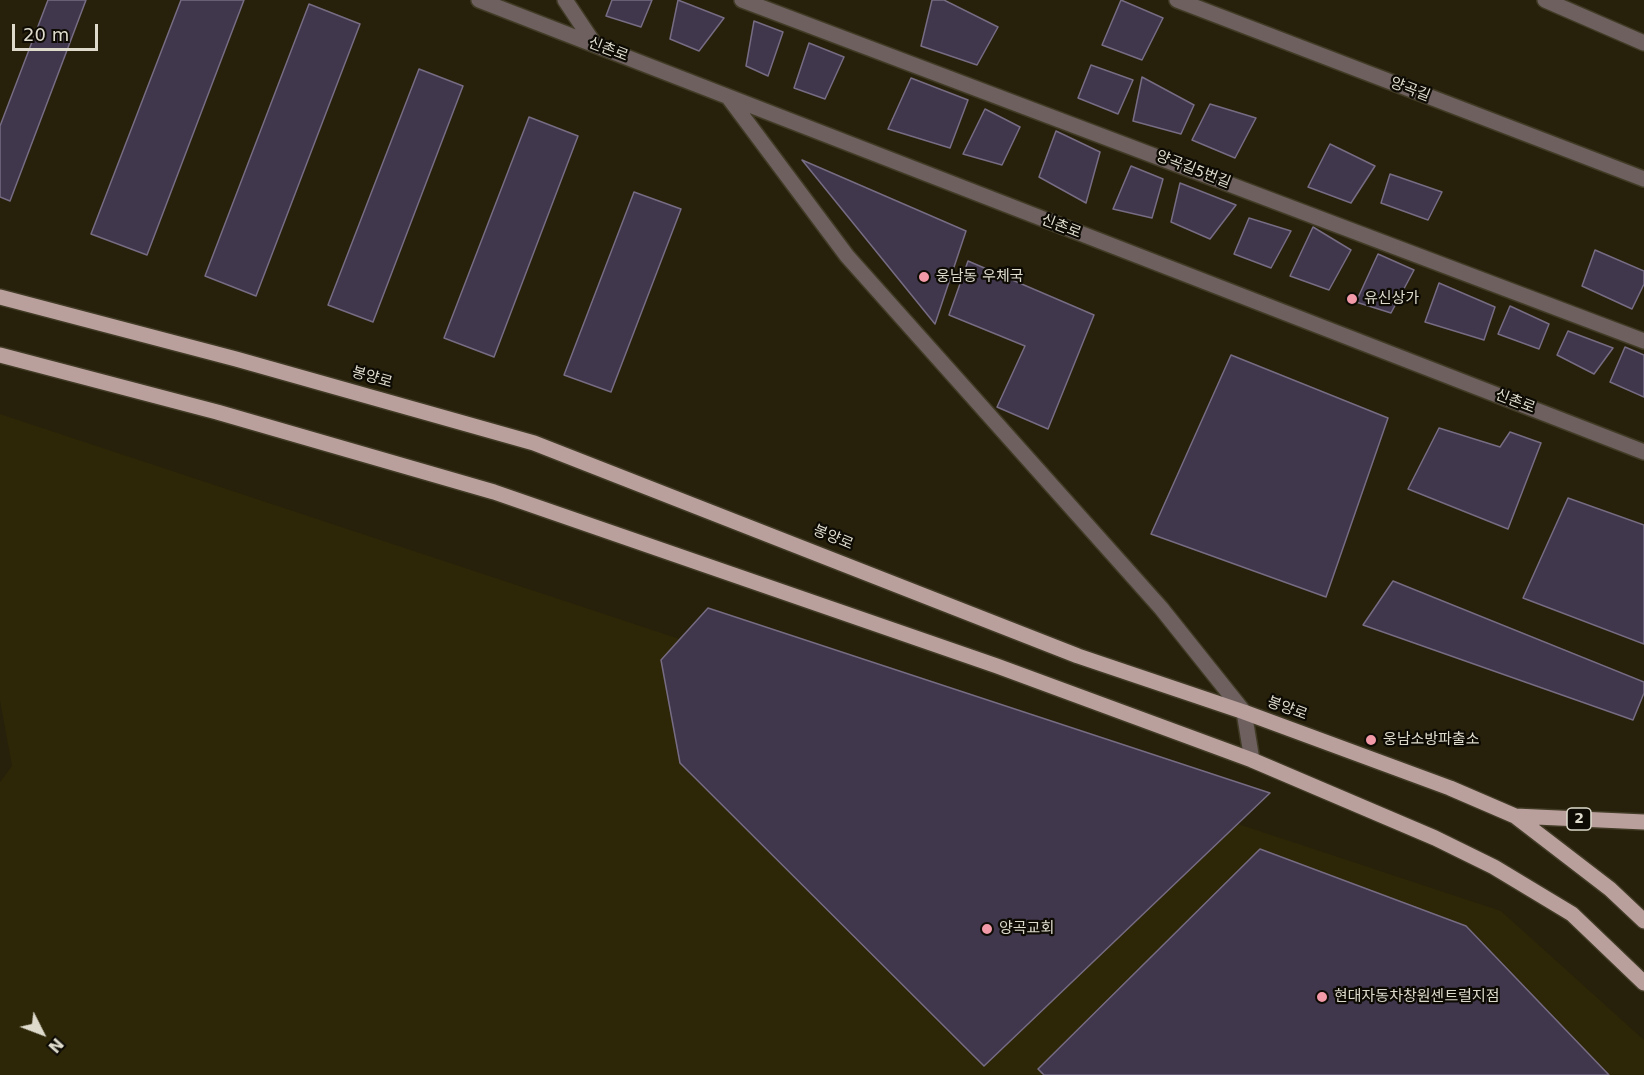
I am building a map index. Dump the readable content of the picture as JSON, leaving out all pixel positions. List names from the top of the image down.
{
  "streets": {
    "main road": ["봉양로", "2"],
    "street": ["신촌로", "양곡길", "양곡길5번길"]
  },
  "places": [
    "웅남동 우체국",
    "유신상가",
    "웅남소방파출소",
    "양곡교회",
    "현대자동차창원센트럴지점"
  ],
  "scale_bar": "20 m",
  "north": "bottom right"
}
